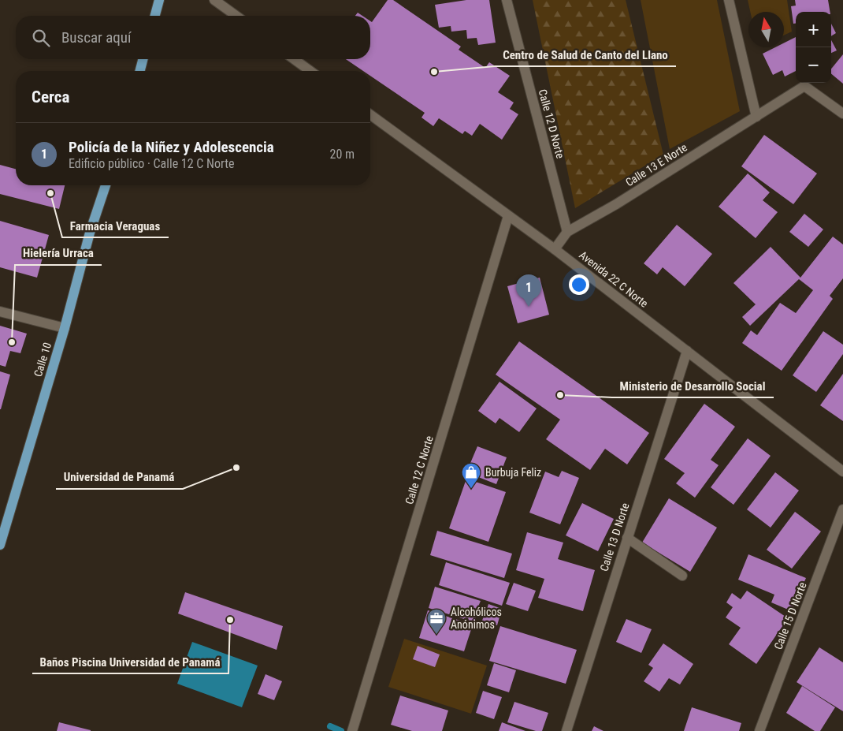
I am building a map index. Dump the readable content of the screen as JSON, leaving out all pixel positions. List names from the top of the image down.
{
  "streets": {
    "main road": ["Calle 10"],
    "street": [
      "Calle 12 D Norte",
      "Calle 13 E Norte",
      "Avenida 22 C Norte",
      "Calle 12 C Norte",
      "Calle 13 D Norte",
      "Calle 15 D Norte"
    ]
  },
  "crossings": [
    ["Calle 12 D Norte", "Calle 13 E Norte"],
    ["Avenida 22 C Norte", "Calle 12 C Norte"],
    ["Avenida 22 C Norte", "Calle 13 D Norte"]
  ],
  "places": {
    "other": [
      "Centro de Salud de Canto del Llano",
      "Farmacia Veraguas",
      "Hielería Urraca",
      "Ministerio de Desarrollo Social",
      "Universidad de Panamá",
      "Baños Piscina Universidad de Panamá"
    ],
    "shop": ["Burbuja Feliz"],
    "office": ["Alcohólicos Anónimos"]
  },
  "north": "top",
  "page": {
    "map_buttons": ["+", "−"],
    "search": "Buscar aquí",
    "heading": "Cerca",
    "list": [
      {
        "mark": "1",
        "name": "Policía de la Niñez y Adolescencia",
        "note": "Edificio público · Calle 12 C Norte",
        "value": "20 m"
      }
    ],
    "pins": "1"
  }
}
